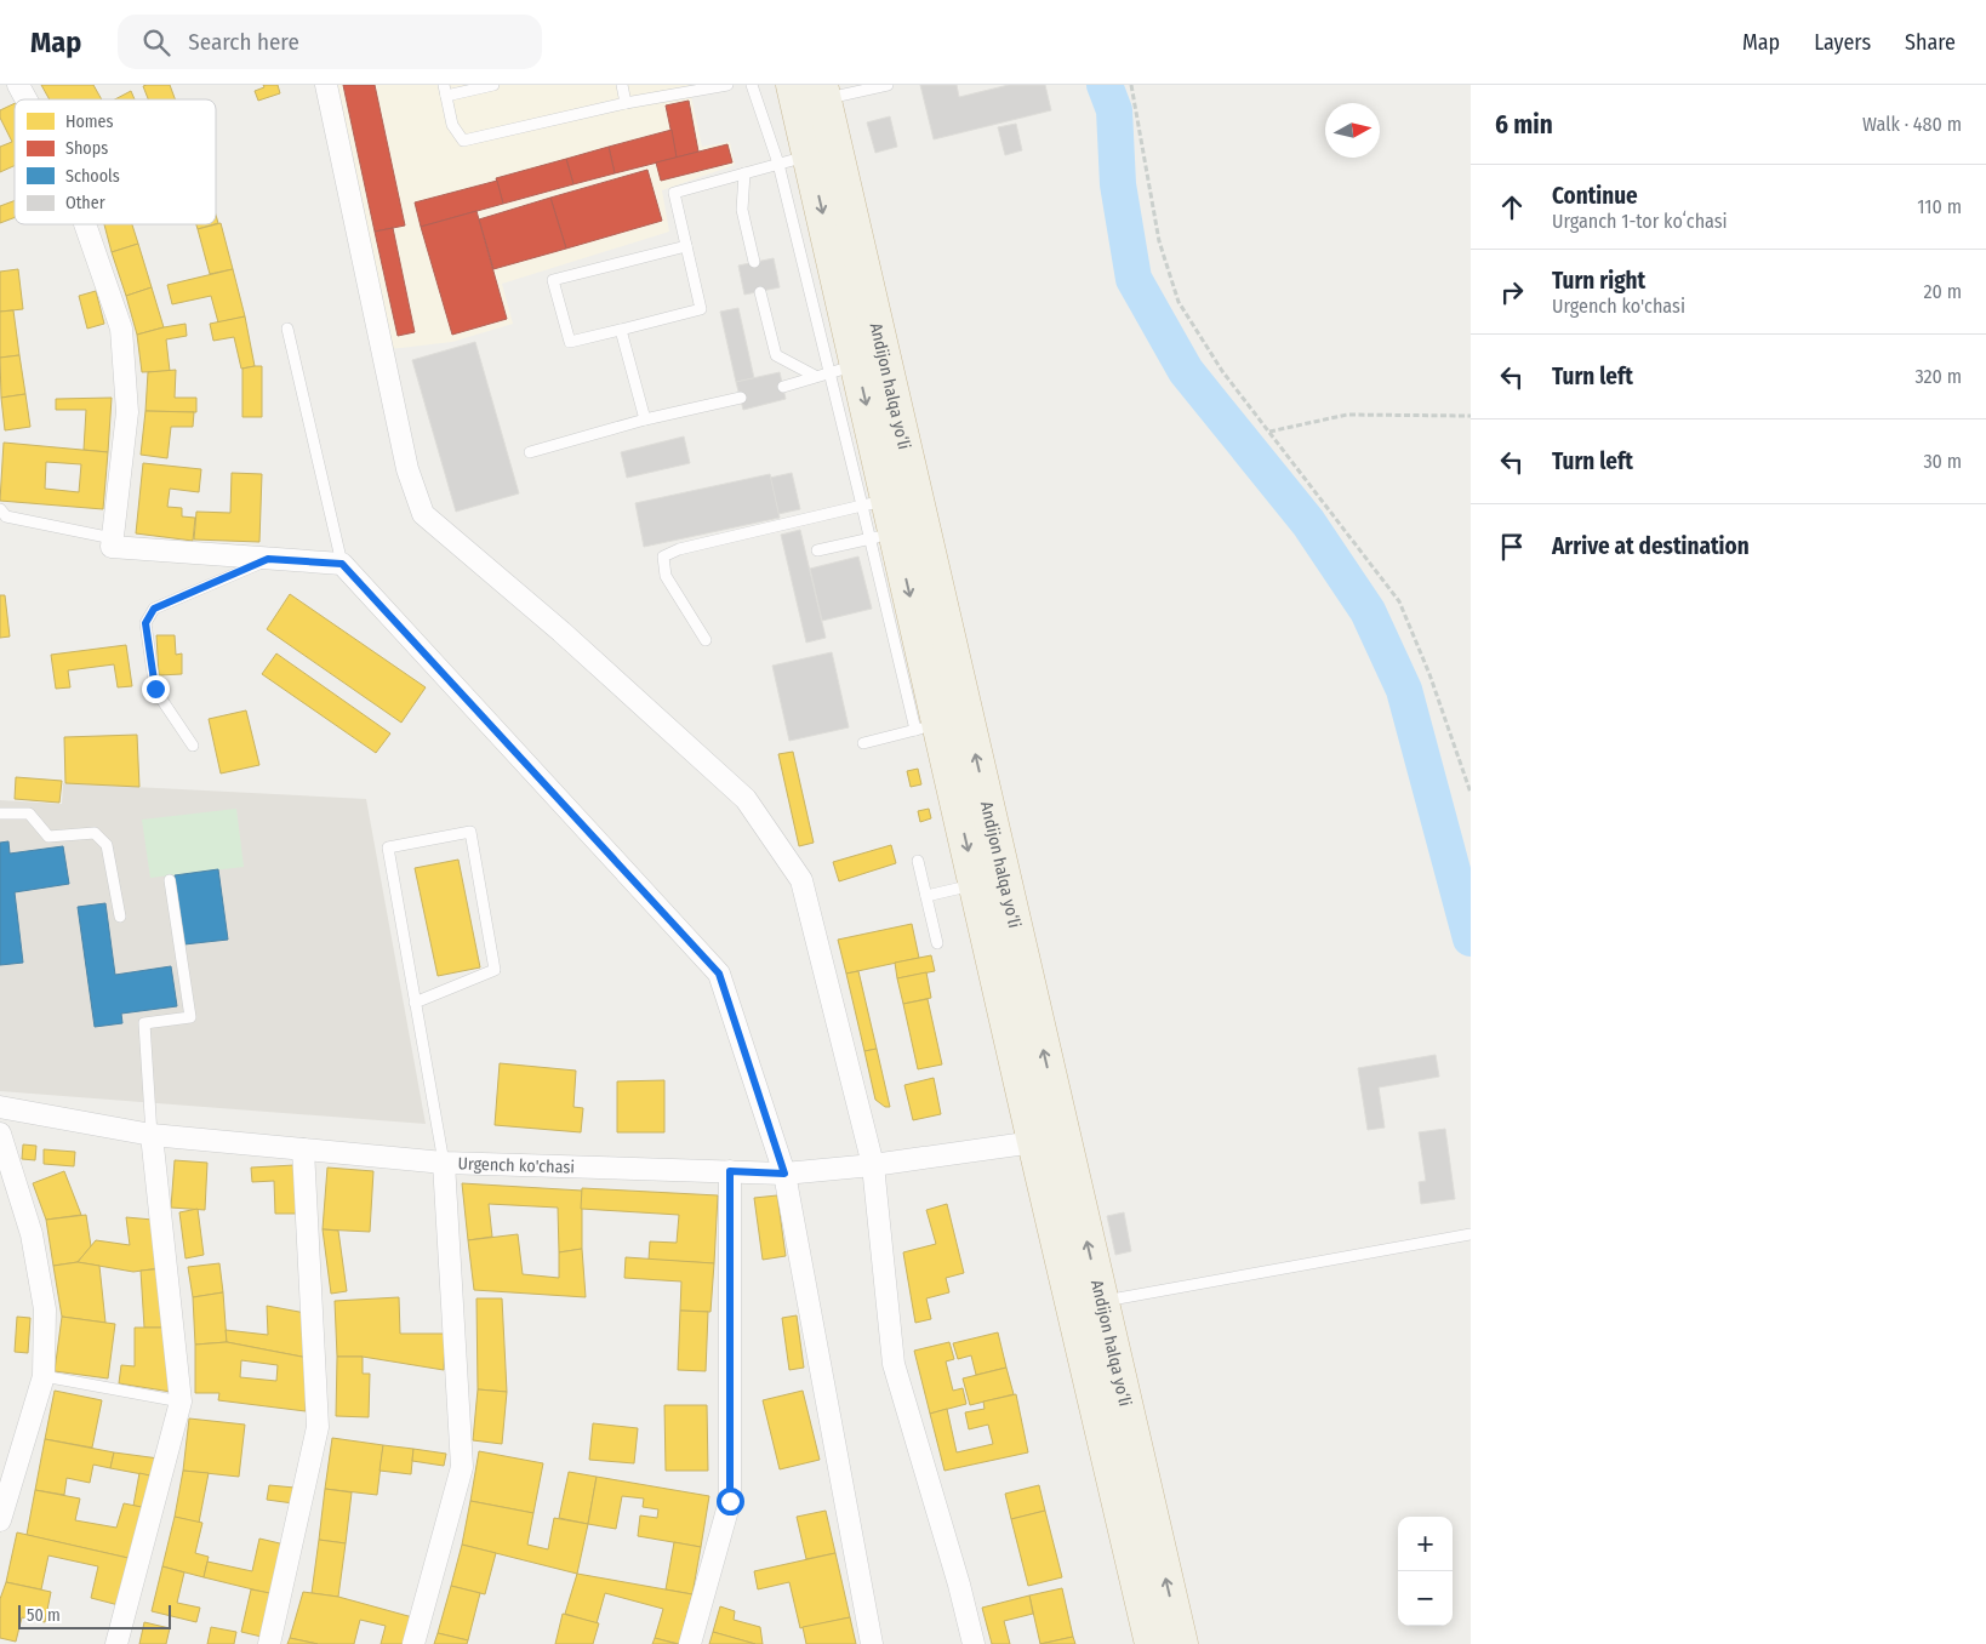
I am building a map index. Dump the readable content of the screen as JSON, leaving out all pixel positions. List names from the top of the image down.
{
  "streets": {
    "highway": ["Andijon halqa yo‘li"],
    "street": ["Urgench ko'chasi"]
  },
  "crossings": [
    ["Andijon halqa yo‘li", "Urgench ko'chasi"]
  ],
  "legend": [
    "Homes",
    "Shops",
    "Schools",
    "Other"
  ],
  "scale_bar": "50 m",
  "north": "right",
  "page": {
    "header": "Map",
    "search": "Search here",
    "nav": ["Map", "Layers", "Share"],
    "heading": ["6 min", "Walk · 480 m"],
    "list": [
      ["Continue", "Urganch 1-tor koʻchasi", "110 m"],
      ["Turn right", "Urgench ko'chasi", "20 m"],
      ["Turn left", "320 m"],
      ["Turn left", "30 m"],
      "Arrive at destination"
    ],
    "map_buttons": ["+", "−"],
    "scale": "50 m"
  }
}
